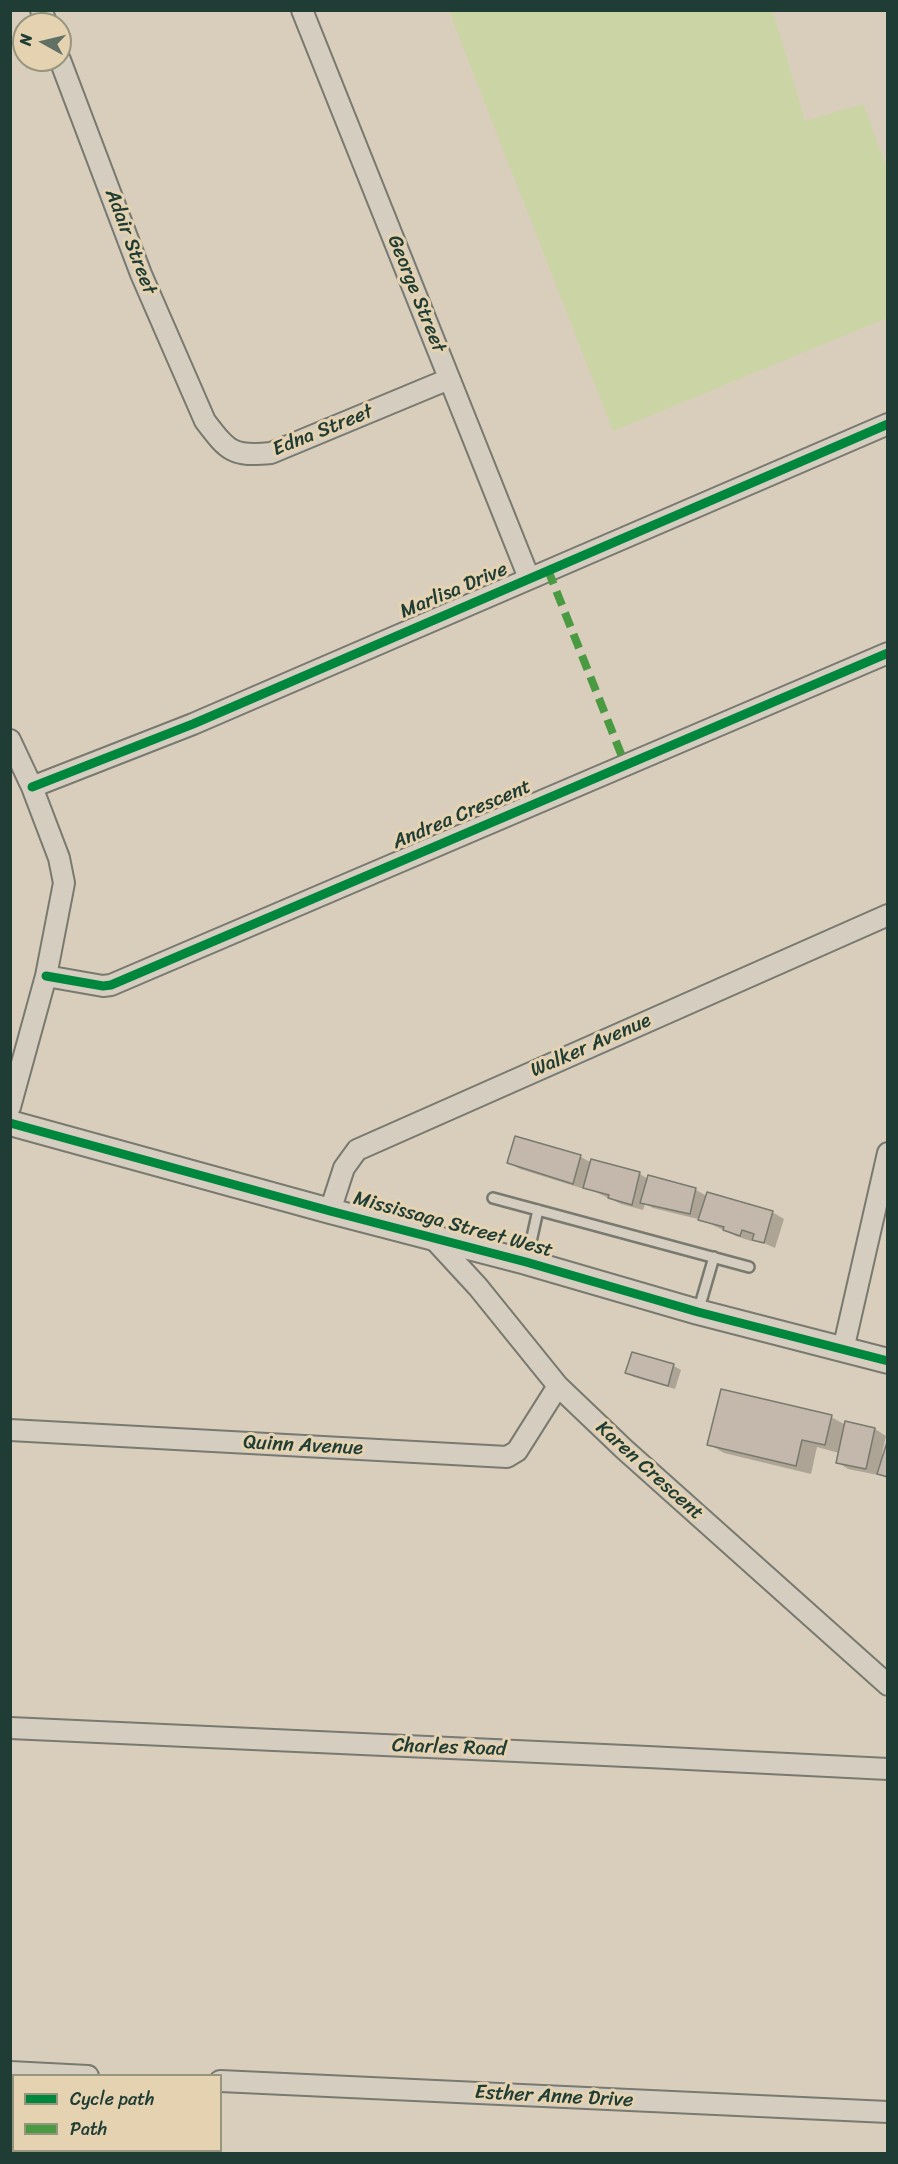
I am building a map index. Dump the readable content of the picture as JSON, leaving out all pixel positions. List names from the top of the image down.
{
  "streets": {
    "street": [
      "Adair Street",
      "George Street",
      "Edna Street",
      "Marlisa Drive",
      "Andrea Crescent",
      "Walker Avenue",
      "Mississaga Street West",
      "Quinn Avenue",
      "Karen Crescent",
      "Charles Road",
      "Esther Anne Drive"
    ]
  },
  "crossings": [
    ["Adair Street", "Edna Street"],
    ["George Street", "Edna Street"],
    ["George Street", "Marlisa Drive"],
    ["Walker Avenue", "Mississaga Street West"],
    ["Mississaga Street West", "Karen Crescent"],
    ["Quinn Avenue", "Karen Crescent"]
  ],
  "legend": ["Cycle path", "Path"],
  "north": "left"
}
